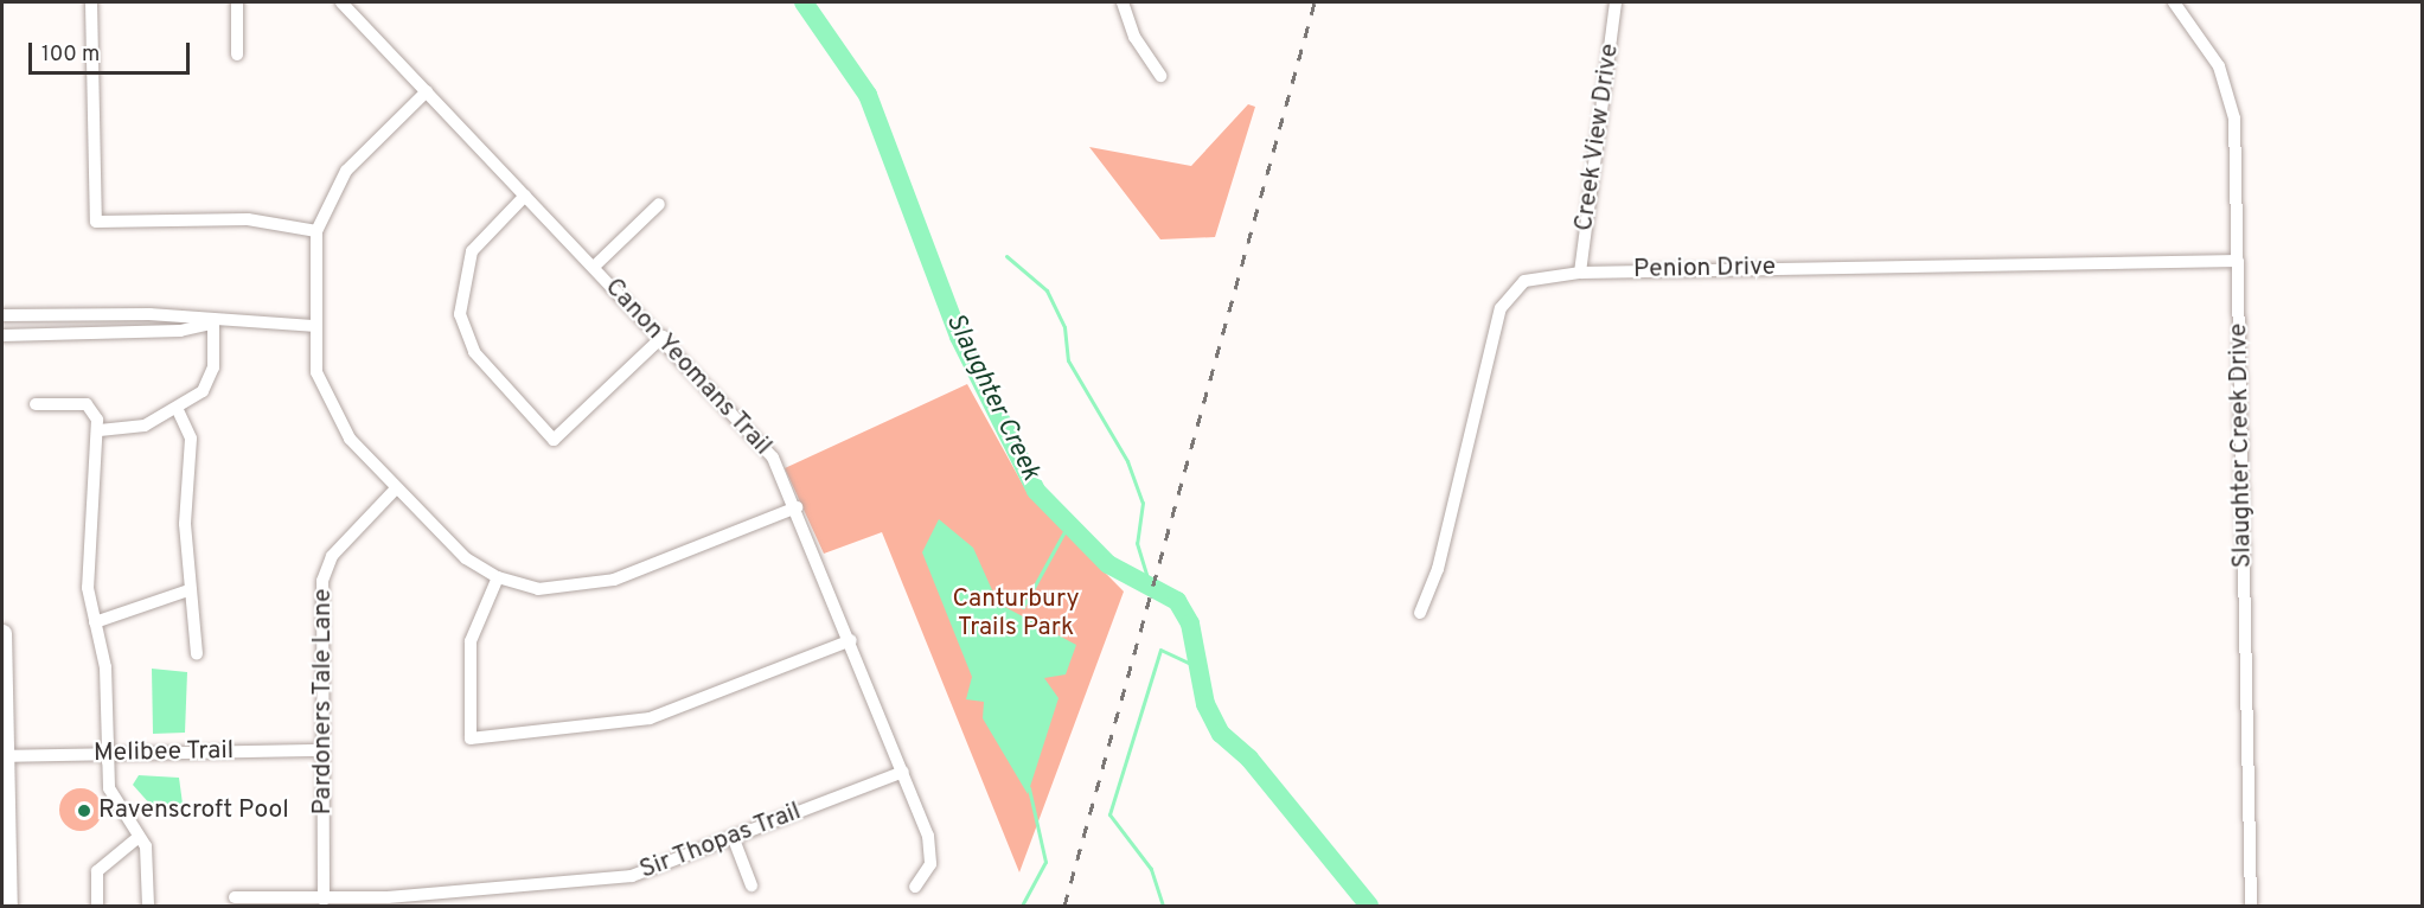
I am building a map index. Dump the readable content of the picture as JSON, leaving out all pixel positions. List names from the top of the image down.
{
  "streets": {
    "street": [
      "Creek View Drive",
      "Penion Drive",
      "Canon Yeomans Trail",
      "Slaughter Creek Drive",
      "Pardoners Tale Lane",
      "Melibee Trail",
      "Sir Thopas Trail"
    ]
  },
  "crossings": [
    ["Creek View Drive", "Penion Drive"],
    ["Penion Drive", "Slaughter Creek Drive"],
    ["Canon Yeomans Trail", "Sir Thopas Trail"],
    ["Pardoners Tale Lane", "Melibee Trail"],
    ["Pardoners Tale Lane", "Sir Thopas Trail"]
  ],
  "water": ["Slaughter Creek"],
  "parks": ["Canturbury Trails Park"],
  "places": ["Ravenscroft Pool"],
  "scale_bar": "100 m"
}
